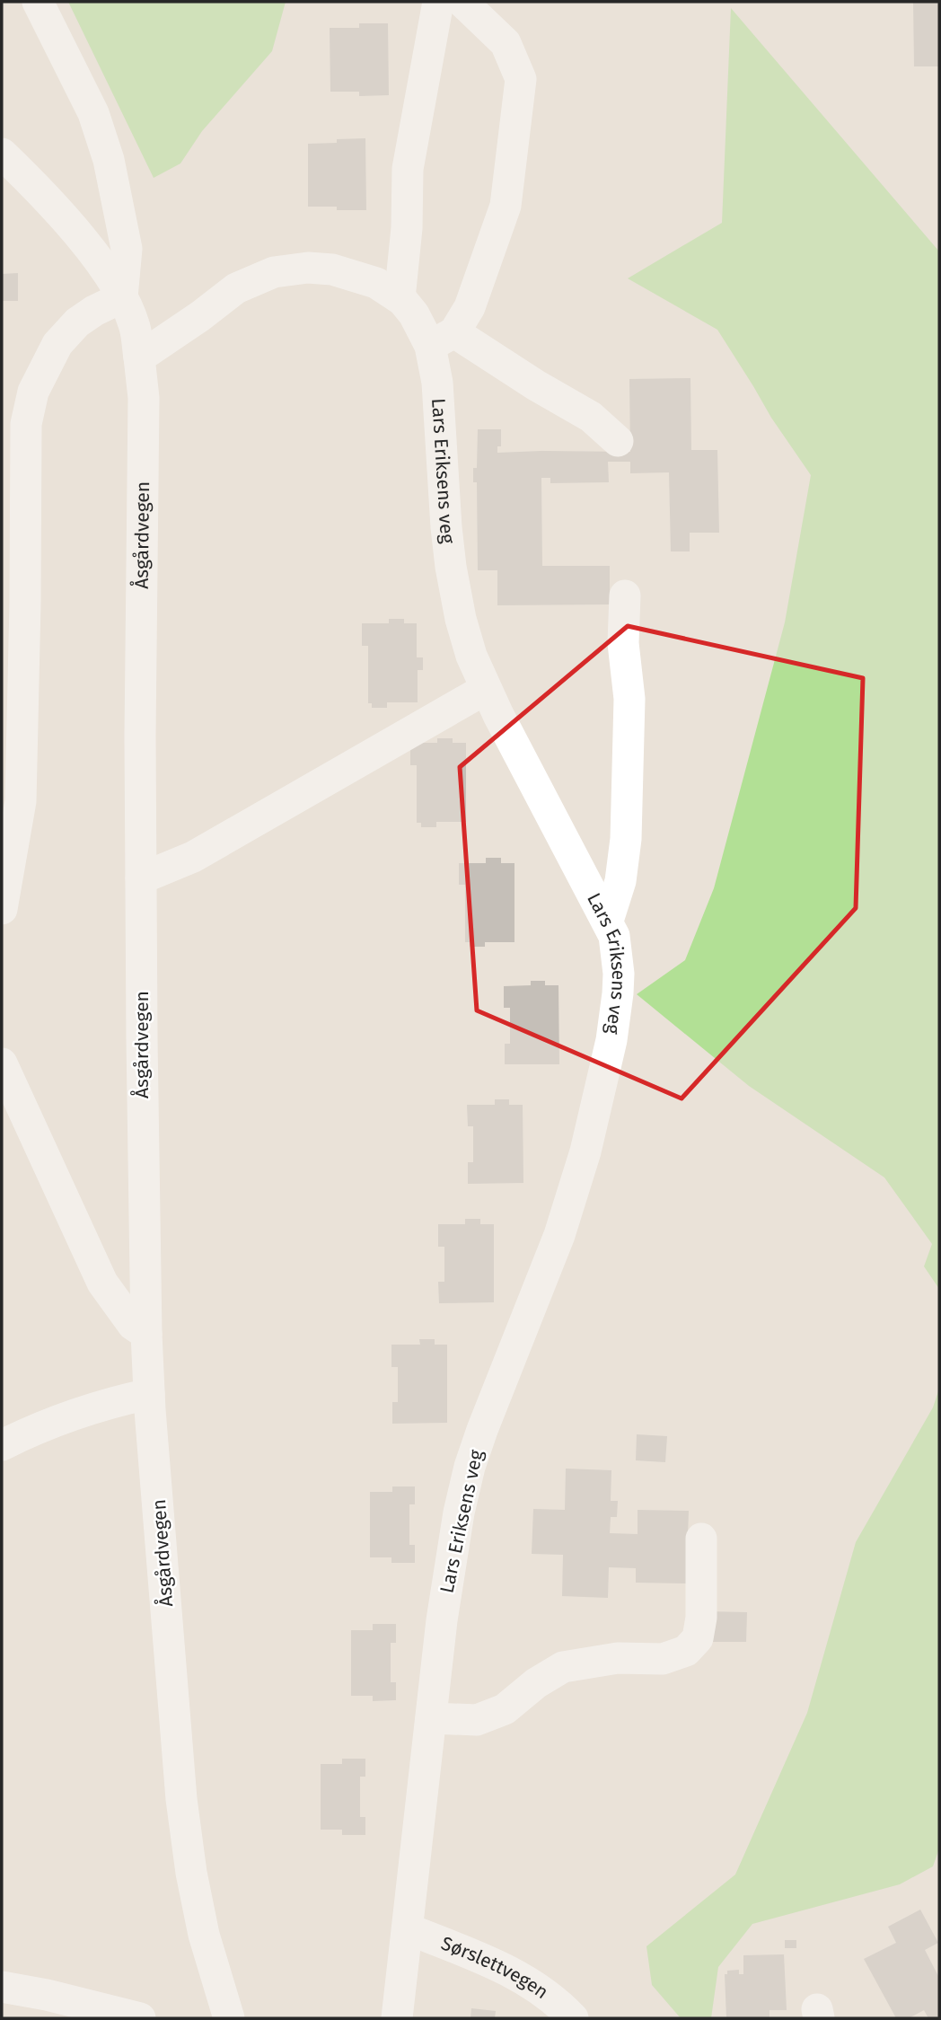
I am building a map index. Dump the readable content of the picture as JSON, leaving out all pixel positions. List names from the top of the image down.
{
  "streets": {
    "street": ["Lars Eriksens veg", "Åsgårdvegen", "Sørslettvegen"]
  },
  "crossings": [
    ["Lars Eriksens veg", "Sørslettvegen"]
  ]
}
